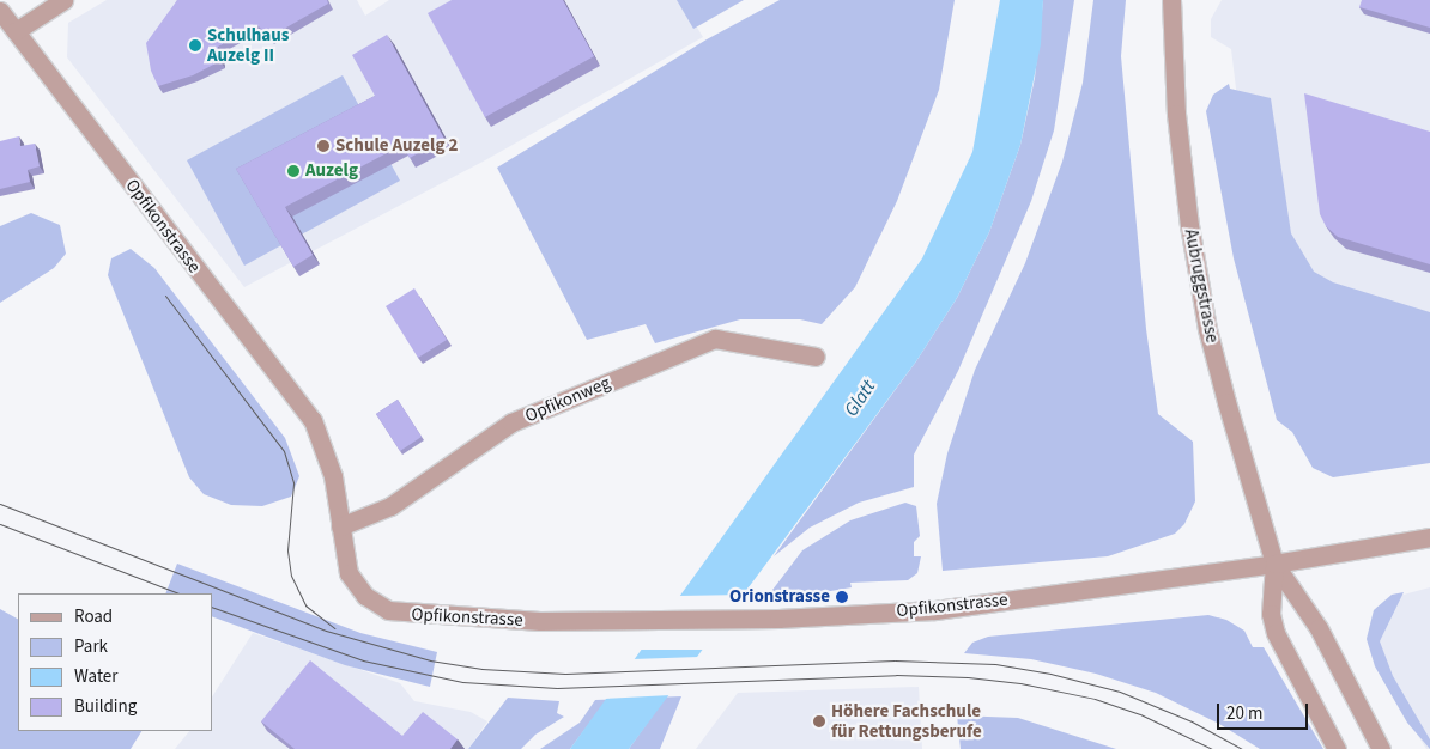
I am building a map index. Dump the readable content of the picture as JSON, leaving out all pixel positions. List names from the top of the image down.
{
  "streets": {
    "street": ["Opfikonstrasse", "Aubruggstrasse", "Opfikonweg"]
  },
  "crossings": [
    ["Opfikonstrasse", "Aubruggstrasse"],
    ["Opfikonstrasse", "Opfikonweg"]
  ],
  "water": ["Glatt"],
  "places": [
    "Schulhaus Auzelg II",
    "Schule Auzelg 2",
    "Auzelg",
    "Orionstrasse",
    "Höhere Fachschule für Rettungsberufe"
  ],
  "legend": [
    "Road",
    "Park",
    "Water",
    "Building"
  ],
  "scale_bar": "20 m"
}
